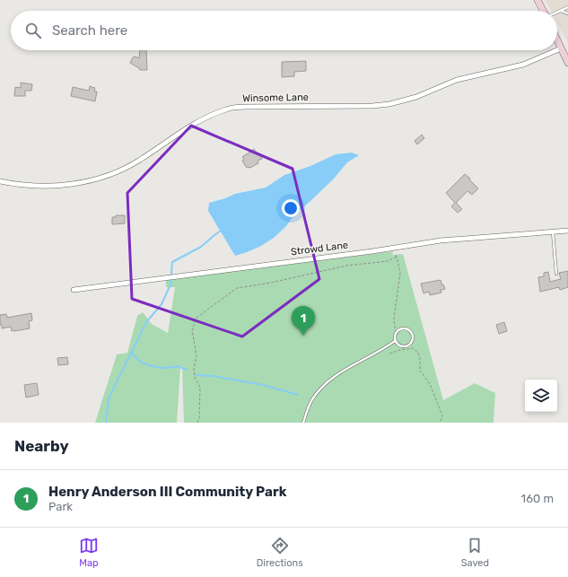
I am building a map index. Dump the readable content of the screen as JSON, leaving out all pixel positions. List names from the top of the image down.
{
  "streets": {
    "street": ["Winsome Lane", "Strowd Lane"]
  },
  "page": {
    "search": "Search here",
    "pins": "1",
    "heading": "Nearby",
    "list": [
      {
        "mark": "1",
        "name": "Henry Anderson III Community Park",
        "note": "Park",
        "value": "160 m"
      }
    ],
    "nav": ["Map", "Directions", "Saved"]
  }
}
